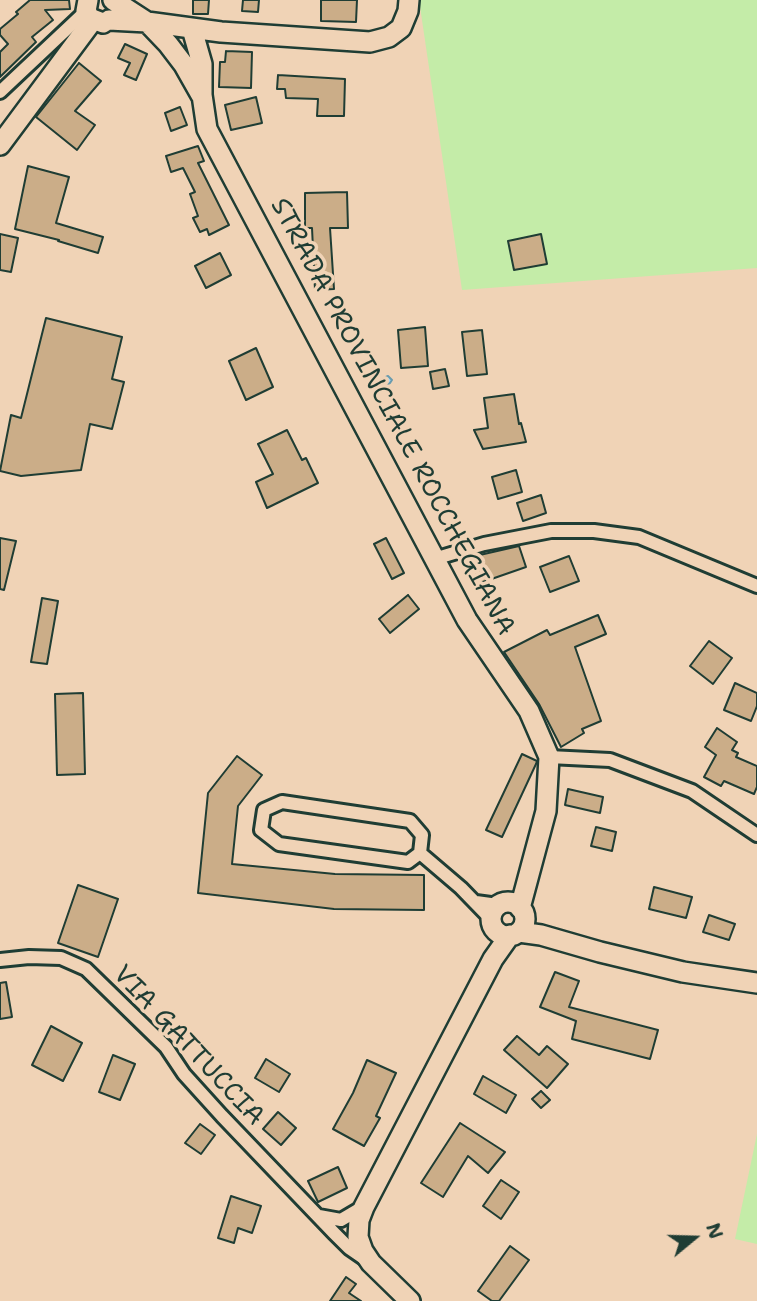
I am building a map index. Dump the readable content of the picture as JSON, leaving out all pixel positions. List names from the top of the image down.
{
  "streets": {
    "main road": ["STRADA PROVINCIALE ROCCHEGIANA"],
    "street": ["VIA GATTUCCIA"]
  },
  "north": "right"
}
